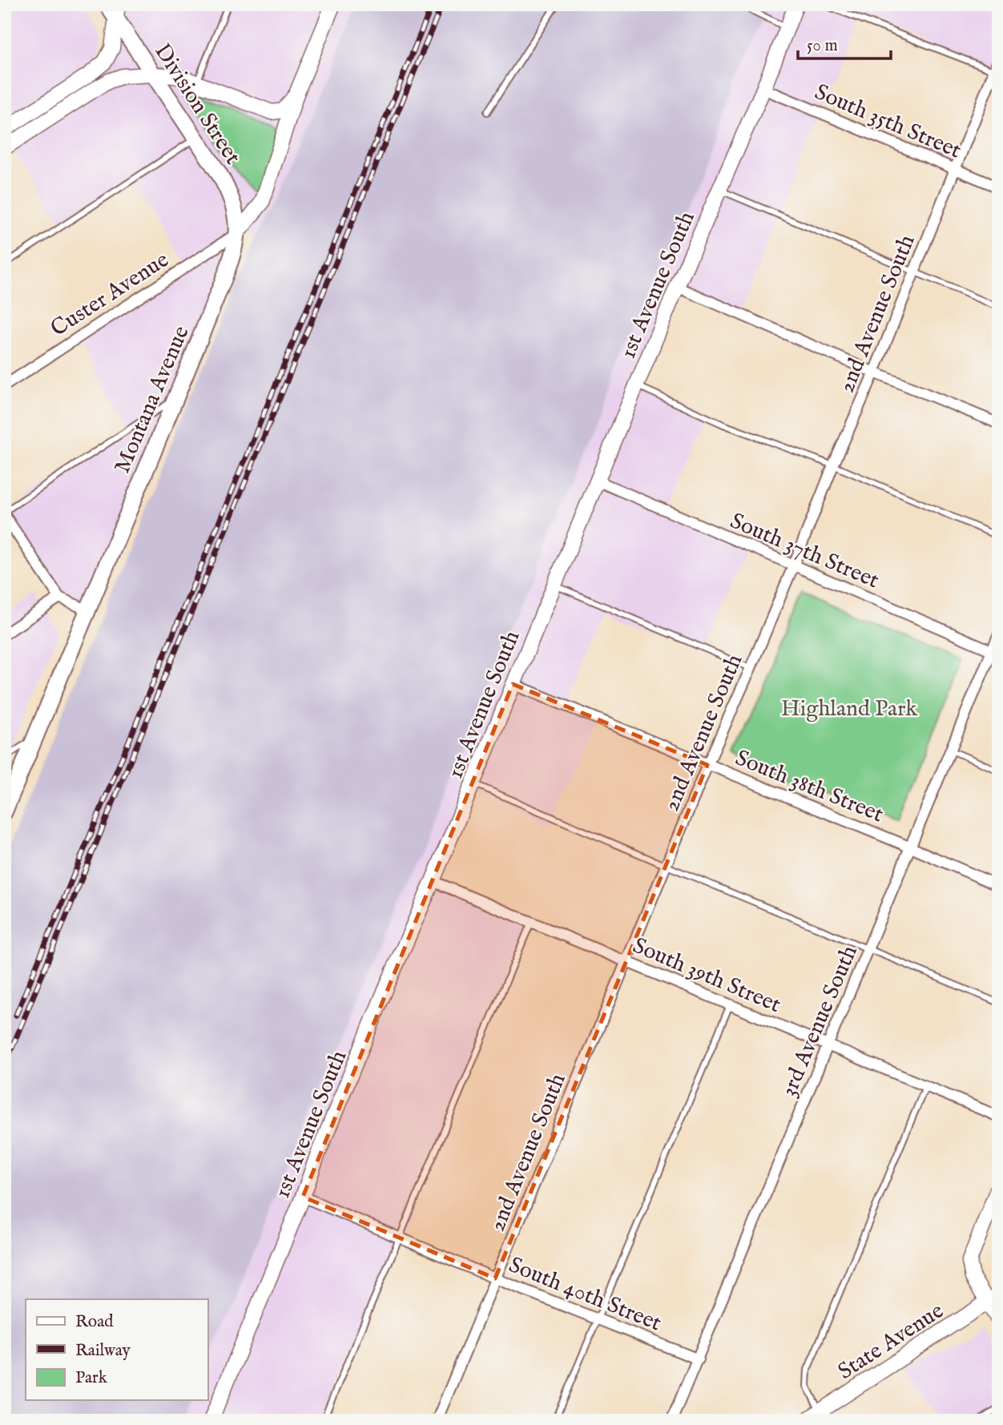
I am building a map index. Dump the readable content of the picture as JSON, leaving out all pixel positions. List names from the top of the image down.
{
  "streets": {
    "main road": ["Division Street", "Montana Avenue"],
    "street": [
      "South 35th Street",
      "1st Avenue South",
      "Custer Avenue",
      "2nd Avenue South",
      "South 37th Street",
      "South 38th Street",
      "South 39th Street",
      "3rd Avenue South",
      "South 40th Street",
      "State Avenue"
    ]
  },
  "crossings": [
    ["Division Street", "Custer Avenue"],
    ["Division Street", "Montana Avenue"],
    ["South 35th Street", "1st Avenue South"],
    ["South 35th Street", "2nd Avenue South"],
    ["1st Avenue South", "South 37th Street"],
    ["1st Avenue South", "South 38th Street"],
    ["1st Avenue South", "South 39th Street"],
    ["1st Avenue South", "South 40th Street"],
    ["Custer Avenue", "Montana Avenue"],
    ["2nd Avenue South", "South 37th Street"],
    ["2nd Avenue South", "South 38th Street"],
    ["2nd Avenue South", "South 39th Street"],
    ["2nd Avenue South", "South 40th Street"],
    ["South 37th Street", "3rd Avenue South"],
    ["South 38th Street", "3rd Avenue South"],
    ["South 39th Street", "3rd Avenue South"],
    ["3rd Avenue South", "South 40th Street"]
  ],
  "parks": ["Highland Park"],
  "legend": ["Road", "Railway", "Park"],
  "scale_bar": "50 m"
}
